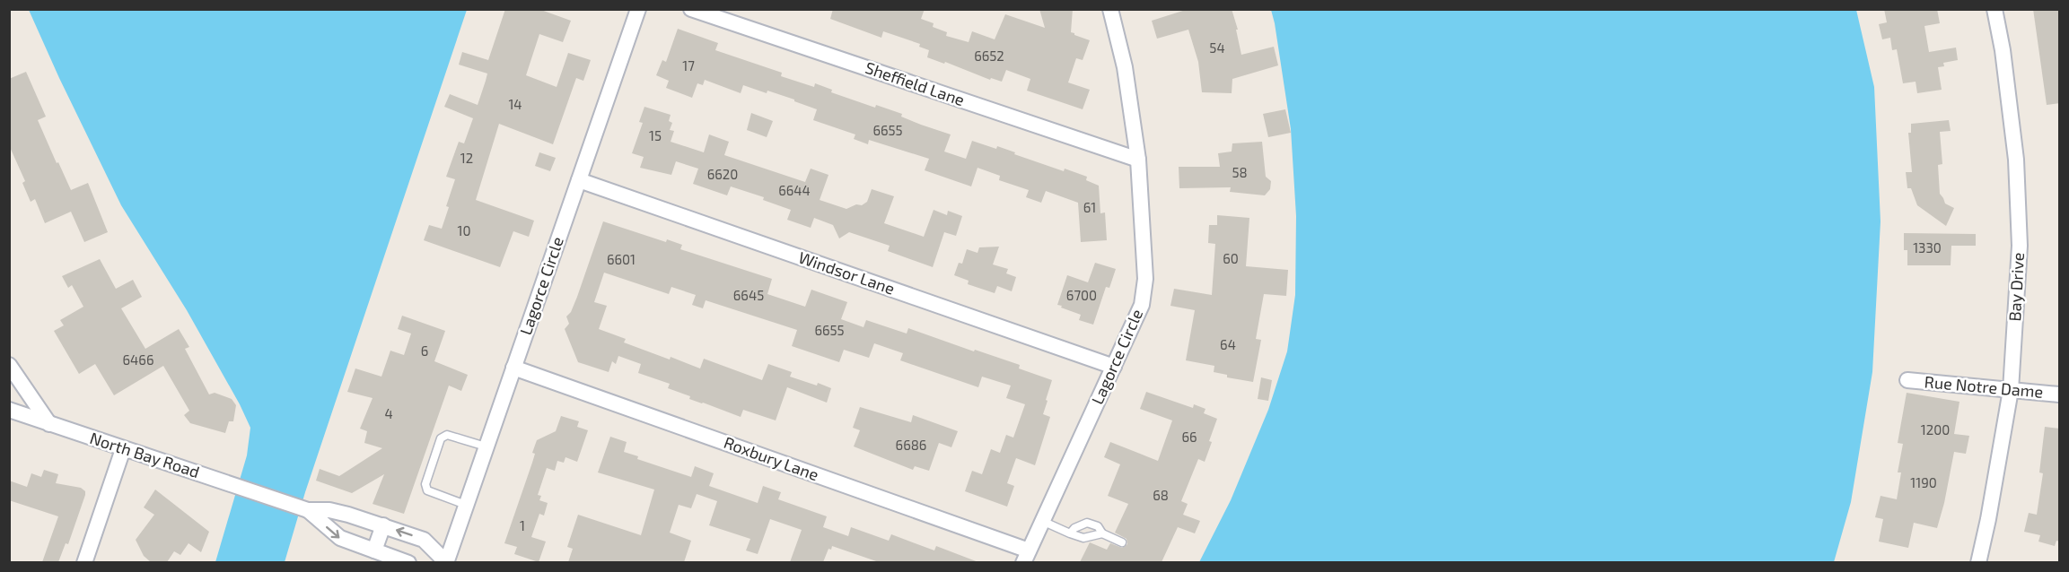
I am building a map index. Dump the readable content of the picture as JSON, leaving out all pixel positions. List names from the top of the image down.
{
  "streets": {
    "street": [
      "Sheffield Lane",
      "Windsor Lane",
      "Lagorce Circle",
      "Bay Drive",
      "Rue Notre Dame",
      "North Bay Road",
      "Roxbury Lane"
    ]
  },
  "crossings": [
    ["Sheffield Lane", "Lagorce Circle"],
    ["Windsor Lane", "Lagorce Circle"],
    ["Lagorce Circle", "Roxbury Lane"],
    ["Bay Drive", "Rue Notre Dame"]
  ],
  "house_numbers": [
    "54",
    "6652",
    "17",
    "14",
    "6655",
    "15",
    "12",
    "58",
    "6620",
    "6644",
    "61",
    "10",
    "1330",
    "60",
    "6601",
    "6645",
    "6700",
    "6655",
    "64",
    "6",
    "6466",
    "4",
    "1200",
    "66",
    "6686",
    "1190",
    "68",
    "1"
  ]
}
